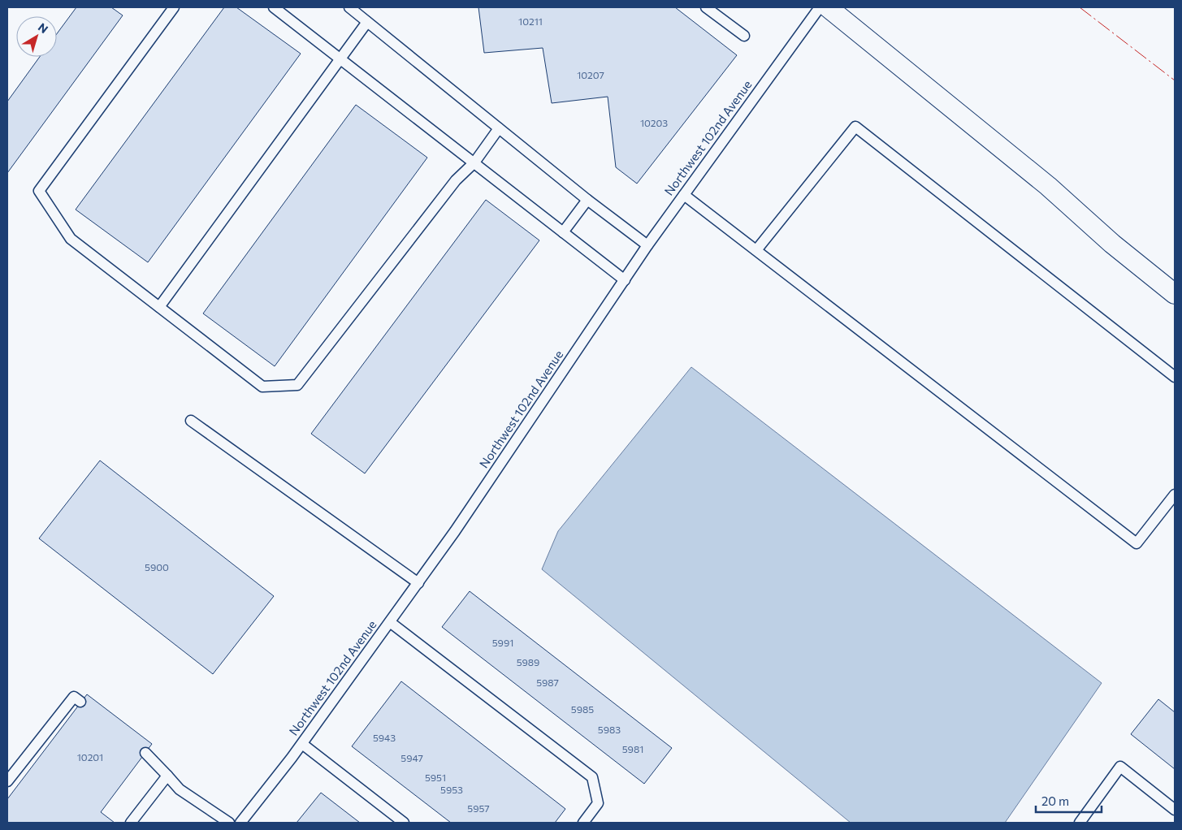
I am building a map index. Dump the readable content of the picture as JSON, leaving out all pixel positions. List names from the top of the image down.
{
  "streets": {
    "lane": ["Northwest 102nd Avenue"]
  },
  "house_numbers": [
    "10211",
    "10207",
    "10203",
    "5900",
    "5991",
    "5989",
    "5987",
    "5985",
    "5983",
    "5943",
    "5981",
    "10201",
    "5947",
    "5951",
    "5953",
    "5957"
  ],
  "scale_bar": "20 m",
  "north": "top right"
}
